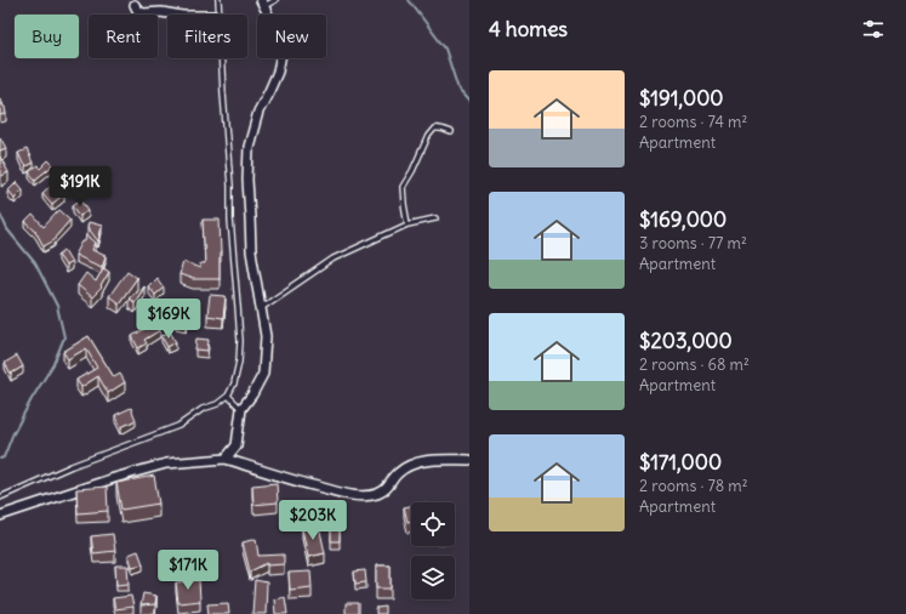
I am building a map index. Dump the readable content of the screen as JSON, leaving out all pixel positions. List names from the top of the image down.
{
  "page": {
    "heading": "4 homes",
    "chip": [
      "Buy",
      "Rent",
      "Filters",
      "New"
    ],
    "list": [
      {
        "name": "$191,000",
        "note": "2 rooms · 74 m² · Apartment"
      },
      {
        "name": "$169,000",
        "note": "3 rooms · 77 m² · Apartment"
      },
      {
        "name": "$203,000",
        "note": "2 rooms · 68 m² · Apartment"
      },
      {
        "name": "$171,000",
        "note": "2 rooms · 78 m² · Apartment"
      }
    ],
    "price": [
      "$191K",
      "$169K",
      "$203K",
      "$171K"
    ]
  }
}
